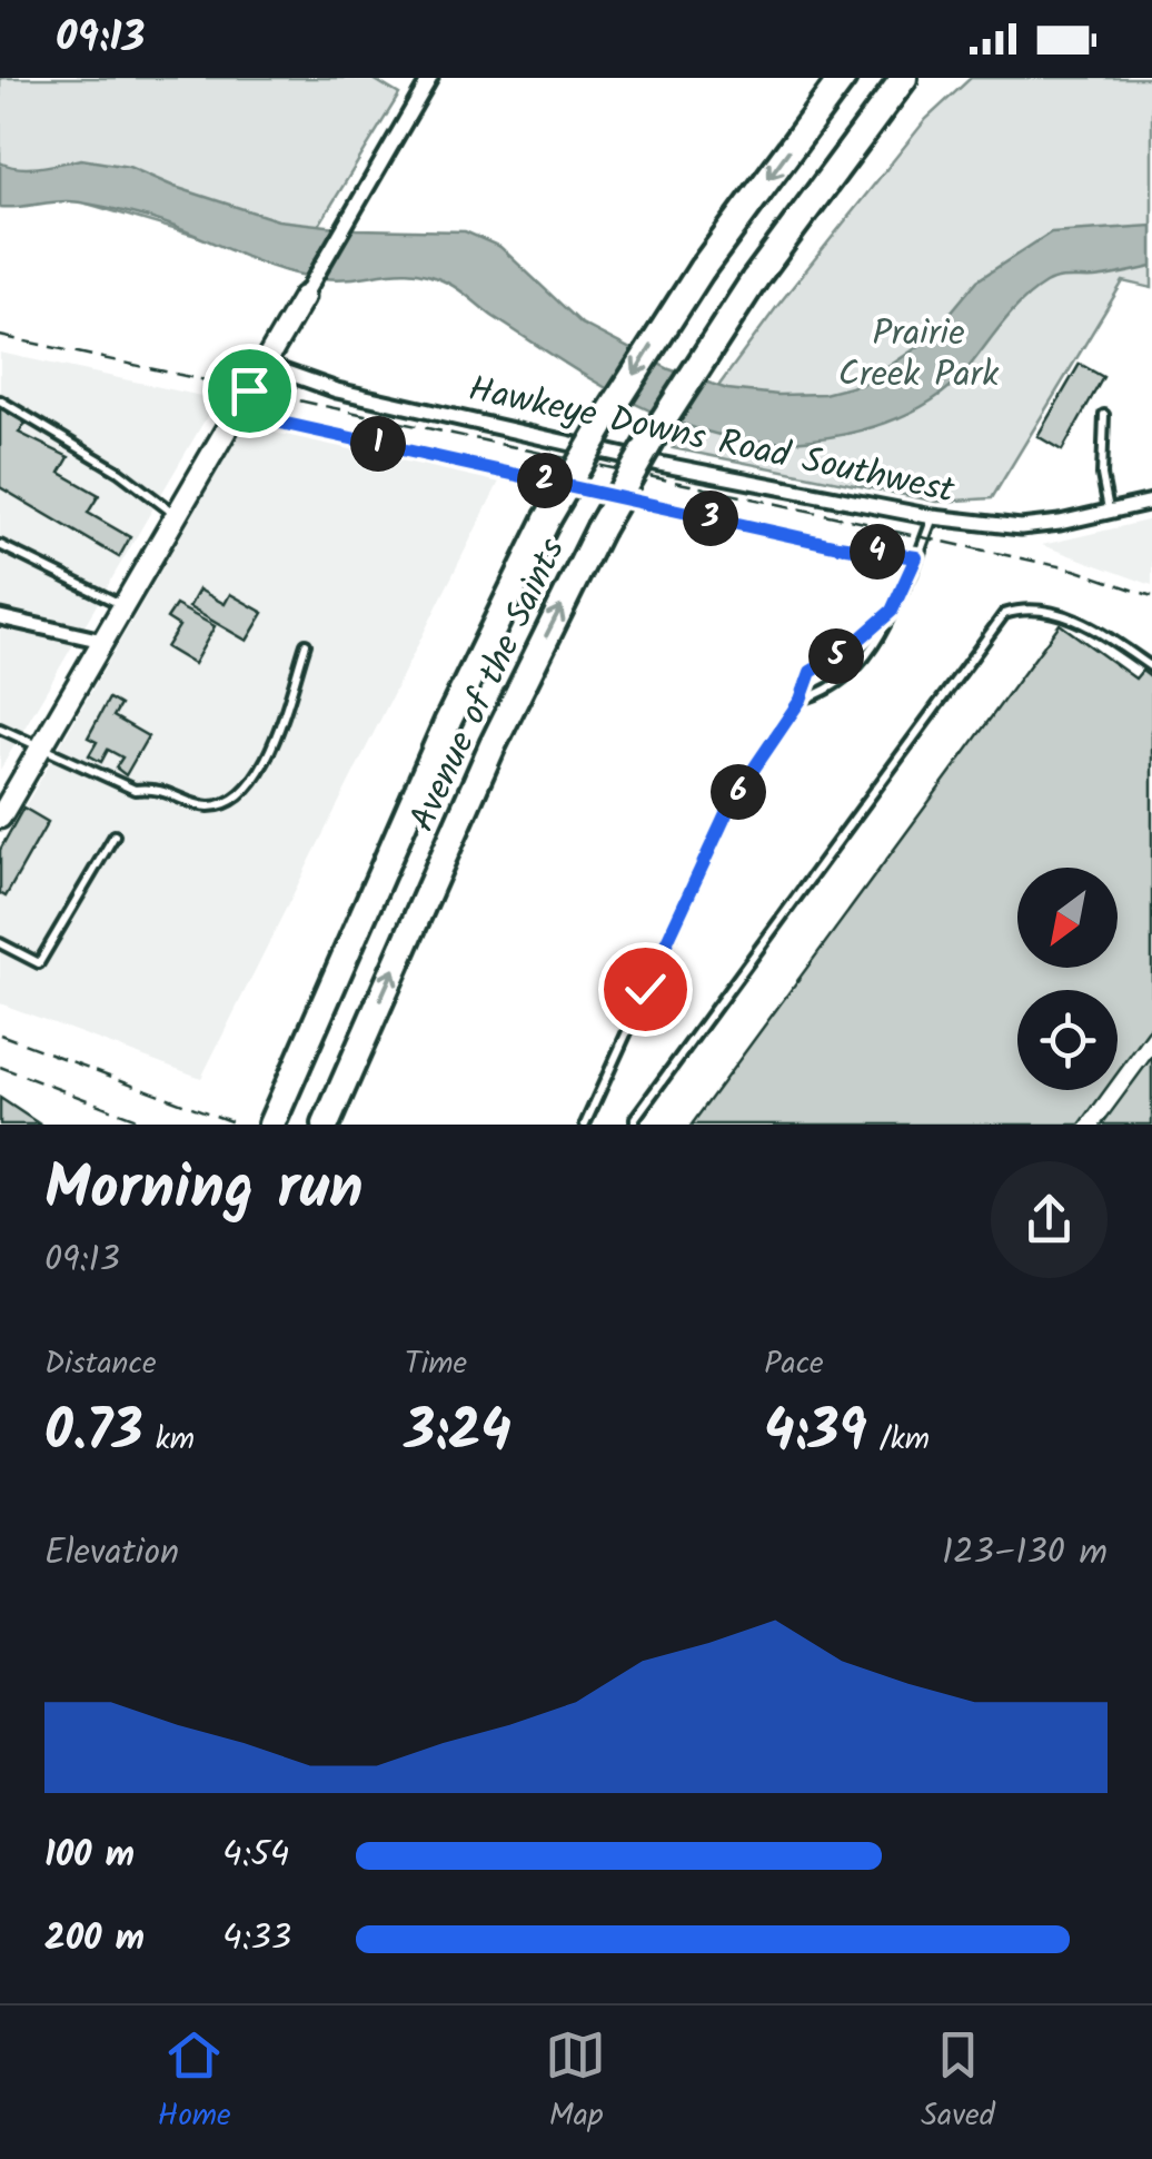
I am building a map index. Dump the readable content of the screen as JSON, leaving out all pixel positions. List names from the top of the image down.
{
  "streets": {
    "highway": ["Avenue of the Saints"],
    "street": ["Hawkeye Downs Road Southwest"]
  },
  "parks": ["Prairie Creek Park"],
  "north": "bottom left",
  "page": {
    "status": "09:13",
    "pins": [
      "1",
      "2",
      "3",
      "4",
      "5",
      "6"
    ],
    "heading": ["Morning run", "09:13"],
    "stats": [
      ["Distance", "0.73 km"],
      ["Time", "3:24"],
      ["Pace", "4:39 /km"]
    ],
    "chart": ["Elevation", "123–130 m"],
    "list": [
      {
        "name": "100 m",
        "note": "4:54"
      },
      {
        "name": "200 m",
        "note": "4:33"
      }
    ],
    "tabs": ["Home", "Map", "Saved"]
  }
}
